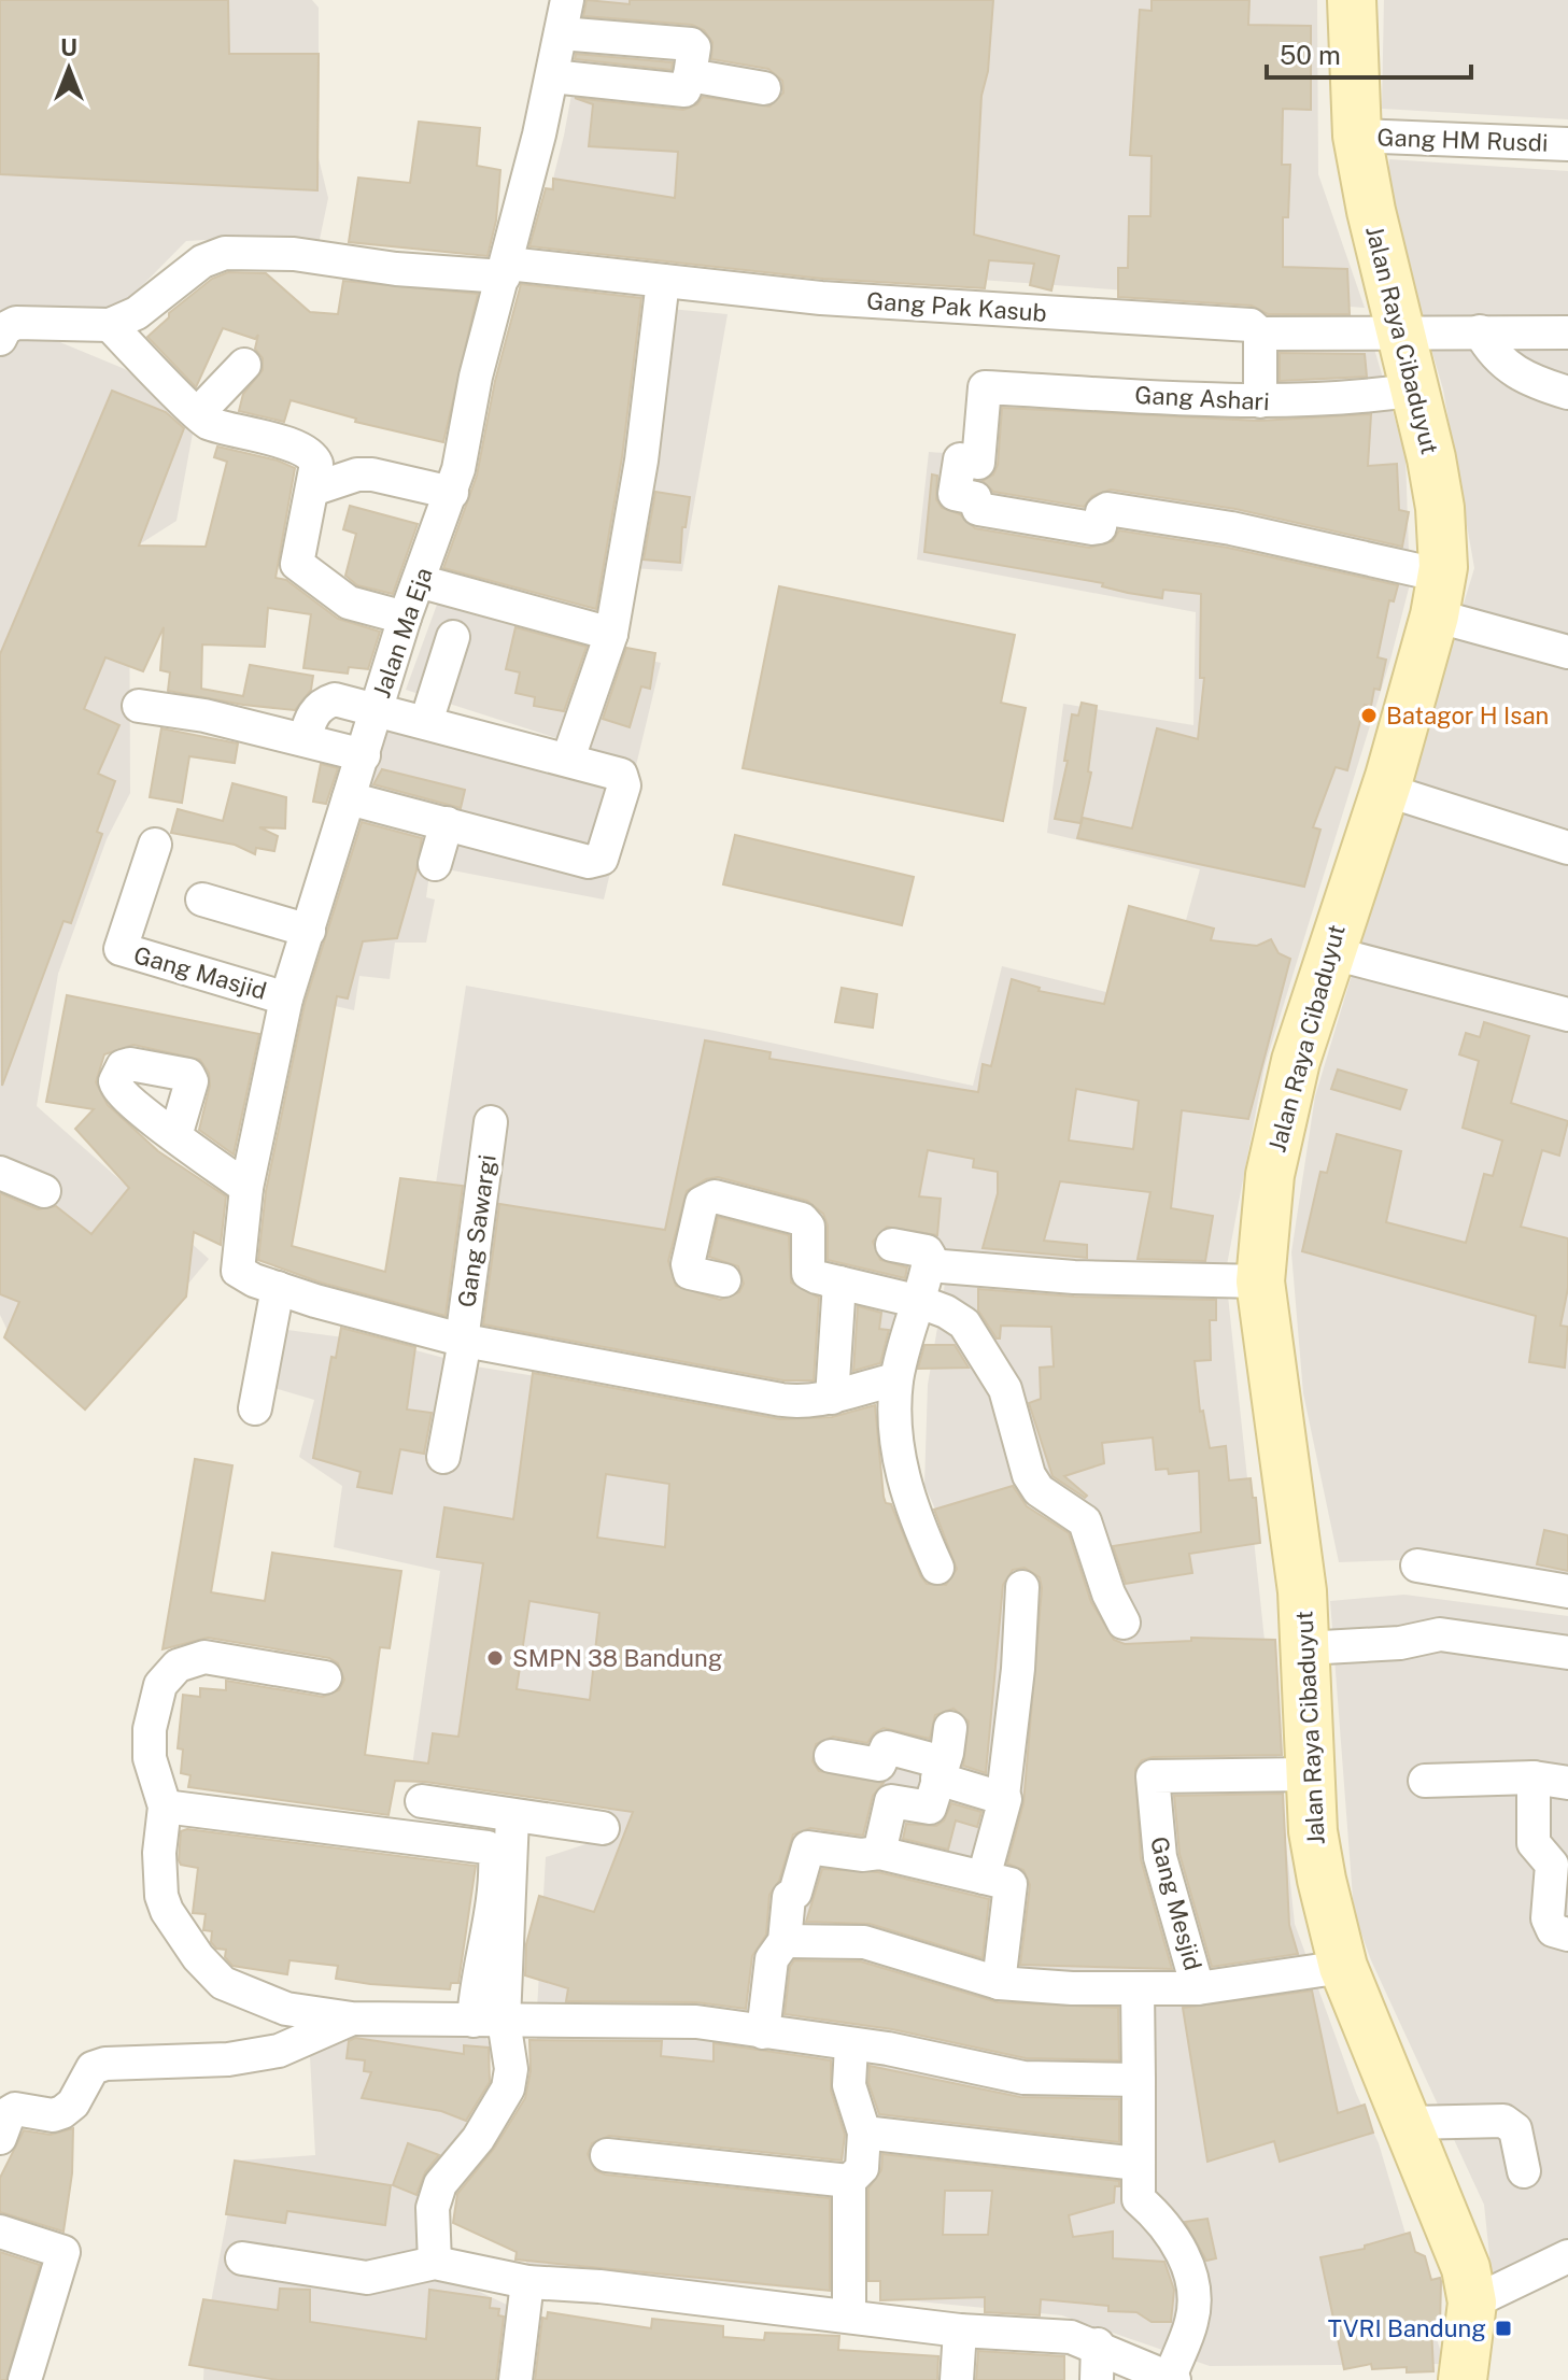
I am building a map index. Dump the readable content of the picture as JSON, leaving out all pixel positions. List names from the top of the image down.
{
  "streets": {
    "main road": ["Jalan Raya Cibaduyut"],
    "street": [
      "Gang HM Rusdi",
      "Gang Pak Kasub",
      "Gang Ashari",
      "Jalan Ma Eja",
      "Gang Masjid",
      "Gang Sawargi",
      "Gang Mesjid"
    ]
  },
  "crossings": [
    ["Gang HM Rusdi", "Jalan Raya Cibaduyut"],
    ["Gang Pak Kasub", "Jalan Raya Cibaduyut"],
    ["Gang Pak Kasub", "Jalan Ma Eja"],
    ["Jalan Raya Cibaduyut", "Gang Ashari"],
    ["Jalan Raya Cibaduyut", "Gang Mesjid"],
    ["Jalan Ma Eja", "Gang Masjid"]
  ],
  "places": {
    "other": ["Batagor H Isan", "SMPN 38 Bandung"],
    "transit": ["TVRI Bandung"]
  },
  "scale_bar": "50 m",
  "north": "top"
}
